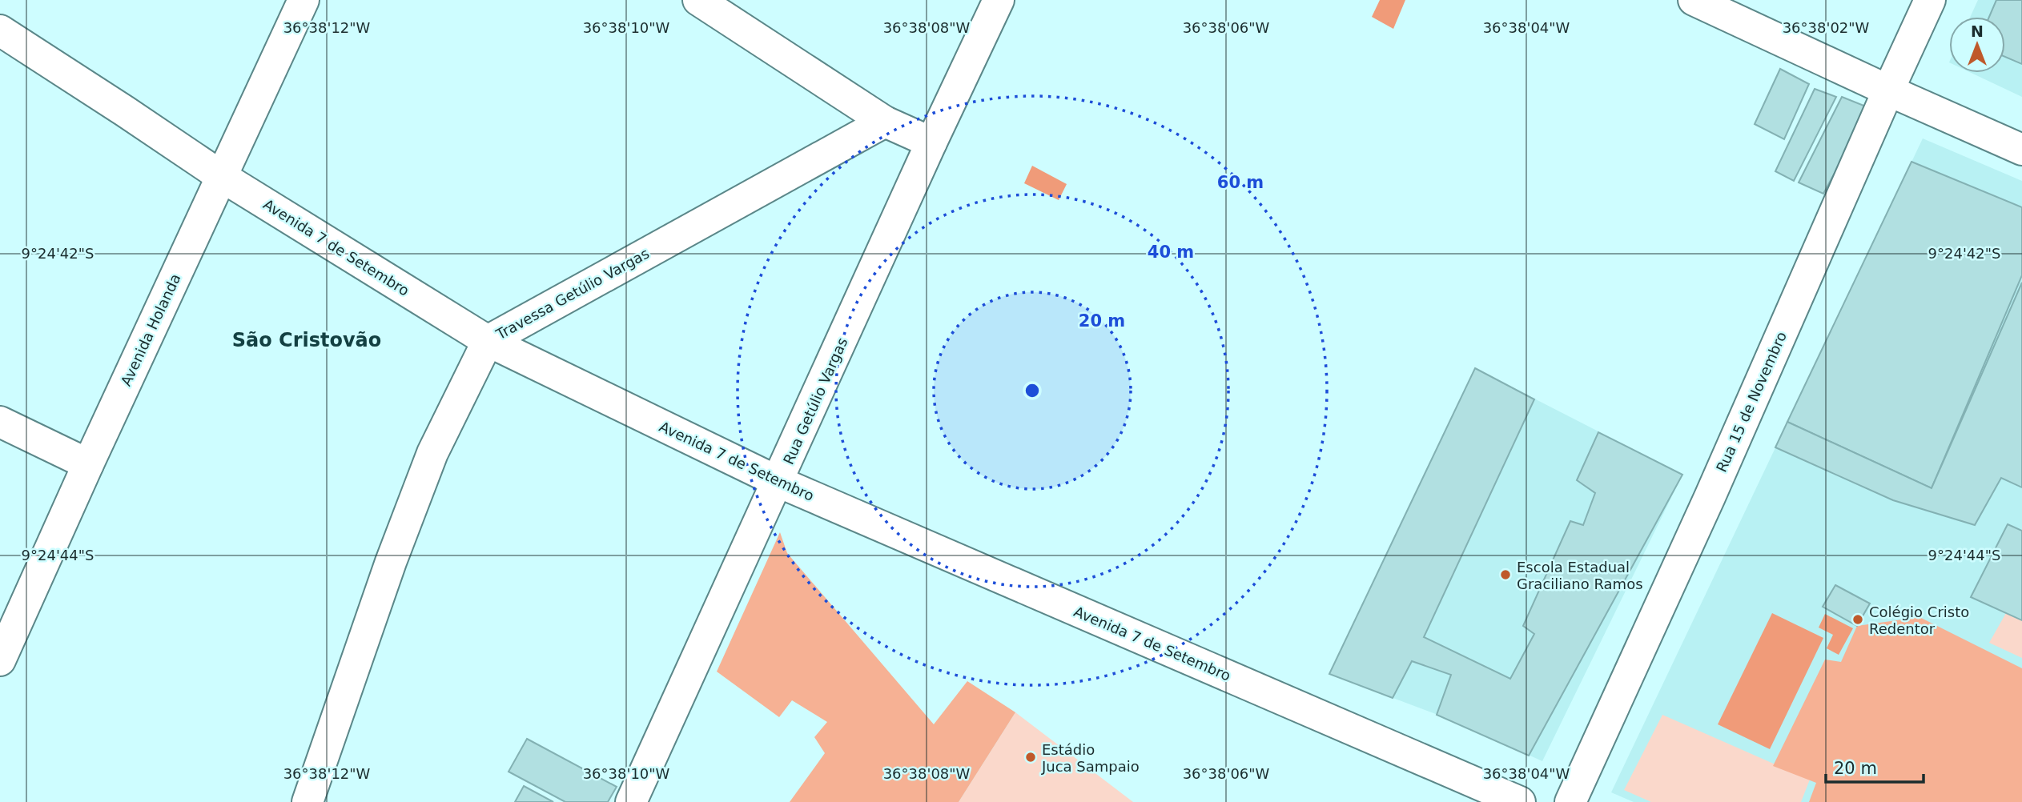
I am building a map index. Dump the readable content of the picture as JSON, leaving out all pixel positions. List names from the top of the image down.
{
  "streets": {
    "street": [
      "Avenida 7 de Setembro",
      "Travessa Getúlio Vargas",
      "Avenida Holanda",
      "Rua Getúlio Vargas",
      "Rua 15 de Novembro"
    ]
  },
  "crossings": [
    ["Avenida 7 de Setembro", "Travessa Getúlio Vargas"],
    ["Avenida 7 de Setembro", "Avenida Holanda"],
    ["Avenida 7 de Setembro", "Rua Getúlio Vargas"]
  ],
  "districts": ["São Cristovão"],
  "places": ["Escola Estadual Graciliano Ramos", "Colégio Cristo Redentor", "Estádio Juca Sampaio"],
  "scale_bar": "20 m",
  "north": "top",
  "coordinates": [
    "36°38'12\"W",
    "36°38'10\"W",
    "36°38'08\"W",
    "36°38'06\"W",
    "36°38'04\"W",
    "36°38'02\"W",
    "9°24'42\"S",
    "9°24'44\"S"
  ],
  "rings": ["60 m", "40 m", "20 m"]
}
